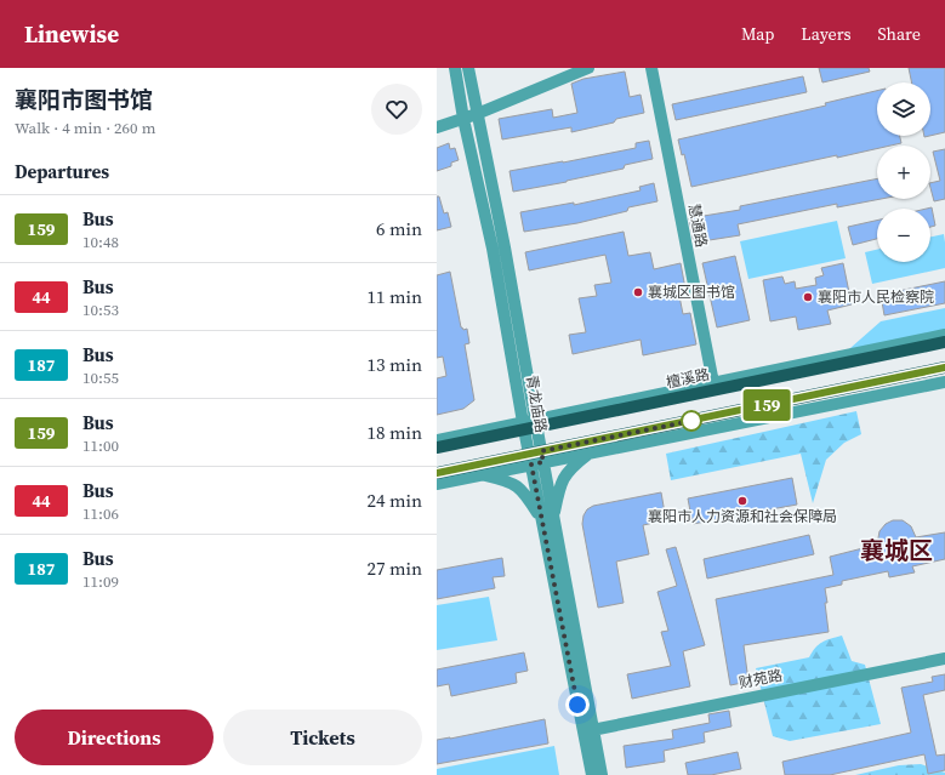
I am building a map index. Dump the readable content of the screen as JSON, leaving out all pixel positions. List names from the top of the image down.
{
  "streets": {
    "main road": ["檀溪路"],
    "street": ["慧通路", "青龙庙路", "财苑路"]
  },
  "crossings": [
    ["慧通路", "檀溪路"],
    ["檀溪路", "青龙庙路"],
    ["青龙庙路", "财苑路"]
  ],
  "districts": ["襄城区"],
  "places": ["襄城区图书馆", "襄阳市人民检察院", "襄阳市人力资源和社会保障局"],
  "lines": ["bus line 159"],
  "page": {
    "header": "Linewise",
    "nav": ["Map", "Layers", "Share"],
    "heading": [
      ["襄阳市图书馆", "Walk · 4 min · 260 m"],
      "Departures"
    ],
    "on_map": "159",
    "map_buttons": ["+", "−"],
    "list": [
      {
        "mark": "159",
        "name": "Bus",
        "note": "10:48",
        "value": "6 min"
      },
      {
        "mark": "44",
        "name": "Bus",
        "note": "10:53",
        "value": "11 min"
      },
      {
        "mark": "187",
        "name": "Bus",
        "note": "10:55",
        "value": "13 min"
      },
      {
        "mark": "159",
        "name": "Bus",
        "note": "11:00",
        "value": "18 min"
      },
      {
        "mark": "44",
        "name": "Bus",
        "note": "11:06",
        "value": "24 min"
      },
      {
        "mark": "187",
        "name": "Bus",
        "note": "11:09",
        "value": "27 min"
      }
    ],
    "buttons": ["Directions", "Tickets"]
  }
}
